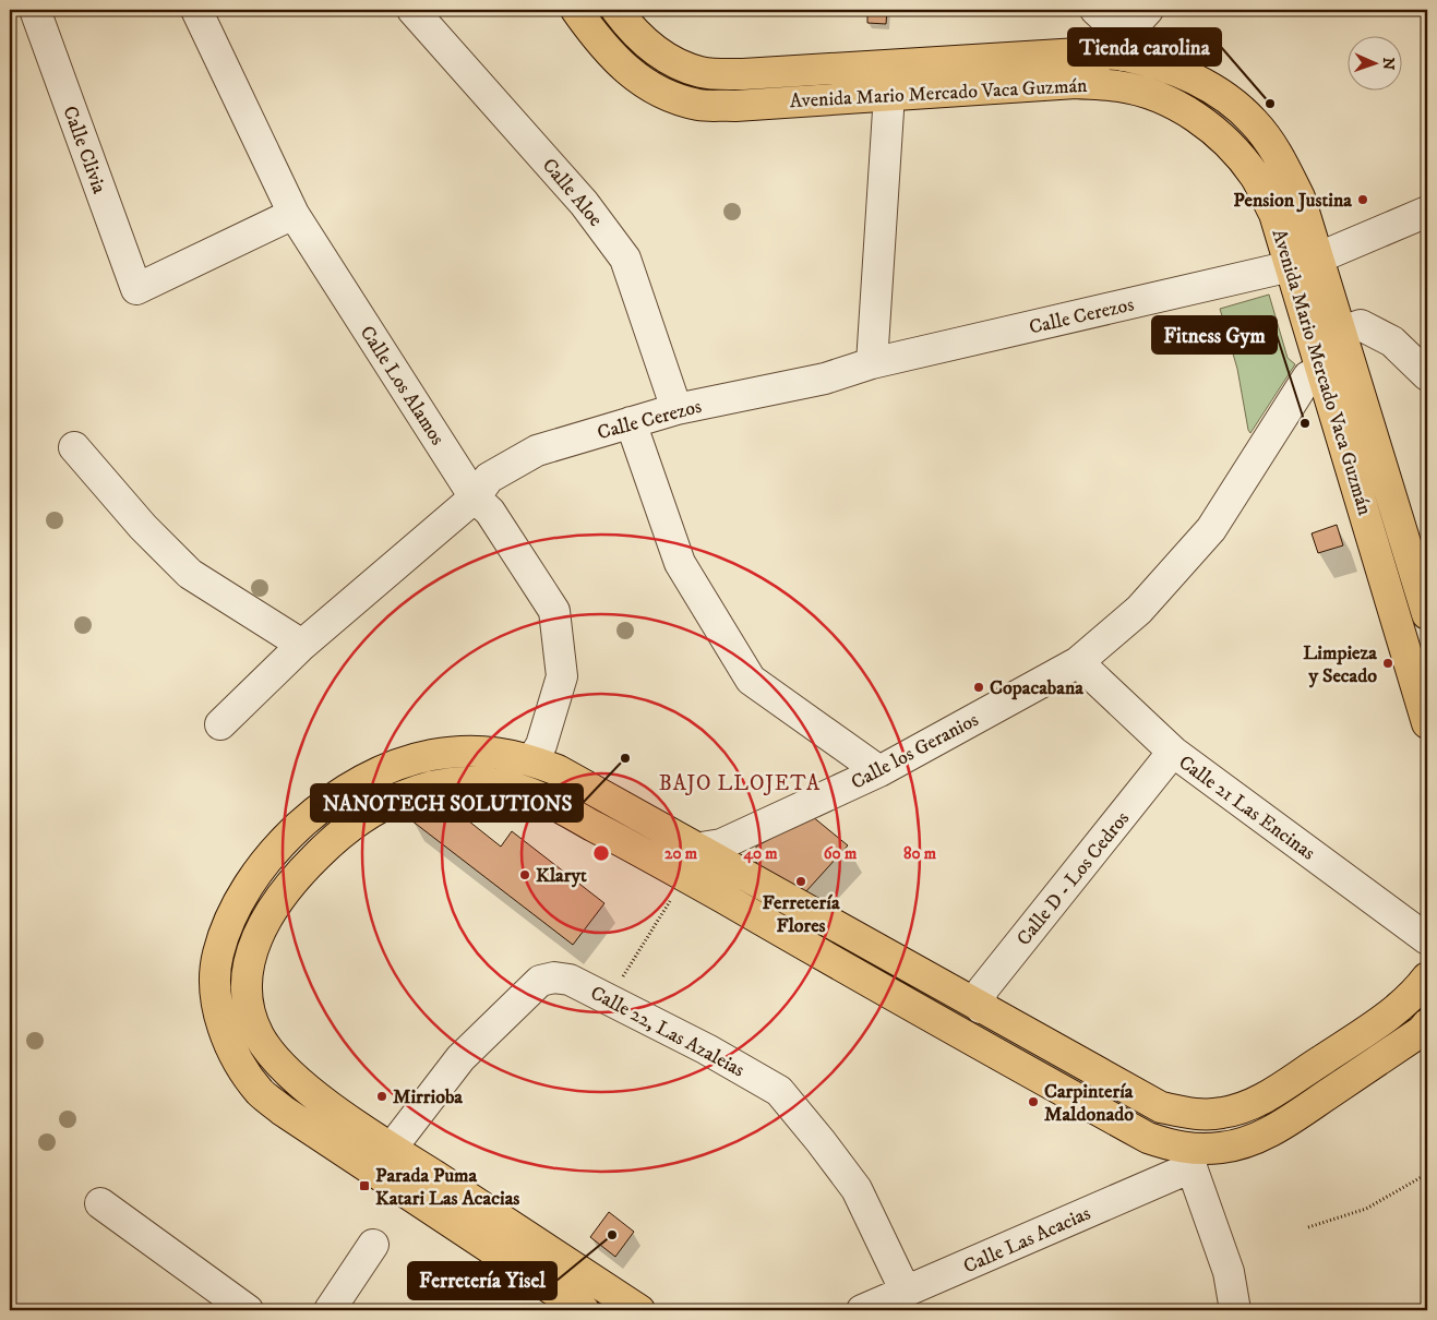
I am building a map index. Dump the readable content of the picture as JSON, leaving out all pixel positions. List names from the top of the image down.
{
  "streets": {
    "main road": ["Avenida Mario Mercado Vaca Guzmán"],
    "street": [
      "Calle Clivia",
      "Calle Aloe",
      "Calle Cerezos",
      "Calle Los Alamos",
      "Calle los Geranios",
      "Calle 21 Las Encinas",
      "Calle D - Los Cedros",
      "Calle 22, Las Azaleias",
      "Calle Las Acacias"
    ]
  },
  "crossings": [
    ["Avenida Mario Mercado Vaca Guzmán", "Calle Cerezos"],
    ["Avenida Mario Mercado Vaca Guzmán", "Calle los Geranios"],
    ["Calle Clivia", "Calle Los Alamos"],
    ["Calle Aloe", "Calle Cerezos"],
    ["Calle Cerezos", "Calle Los Alamos"],
    ["Calle los Geranios", "Calle 21 Las Encinas"],
    ["Calle 21 Las Encinas", "Calle D - Los Cedros"],
    ["Calle 22, Las Azaleias", "Calle Las Acacias"]
  ],
  "districts": ["BAJO LLOJETA"],
  "places": {
    "other": [
      "Tienda carolina",
      "Pension Justina",
      "Fitness Gym",
      "Limpieza y Secado",
      "Copacabana",
      "NANOTECH SOLUTIONS",
      "Klaryt",
      "Ferretería Flores",
      "Mirrioba",
      "Carpintería Maldonado",
      "Ferretería Yisel"
    ],
    "transit": ["Parada Puma Katari Las Acacias"]
  },
  "north": "right",
  "rings": [
    "20 m",
    "40 m",
    "60 m",
    "80 m"
  ]
}
